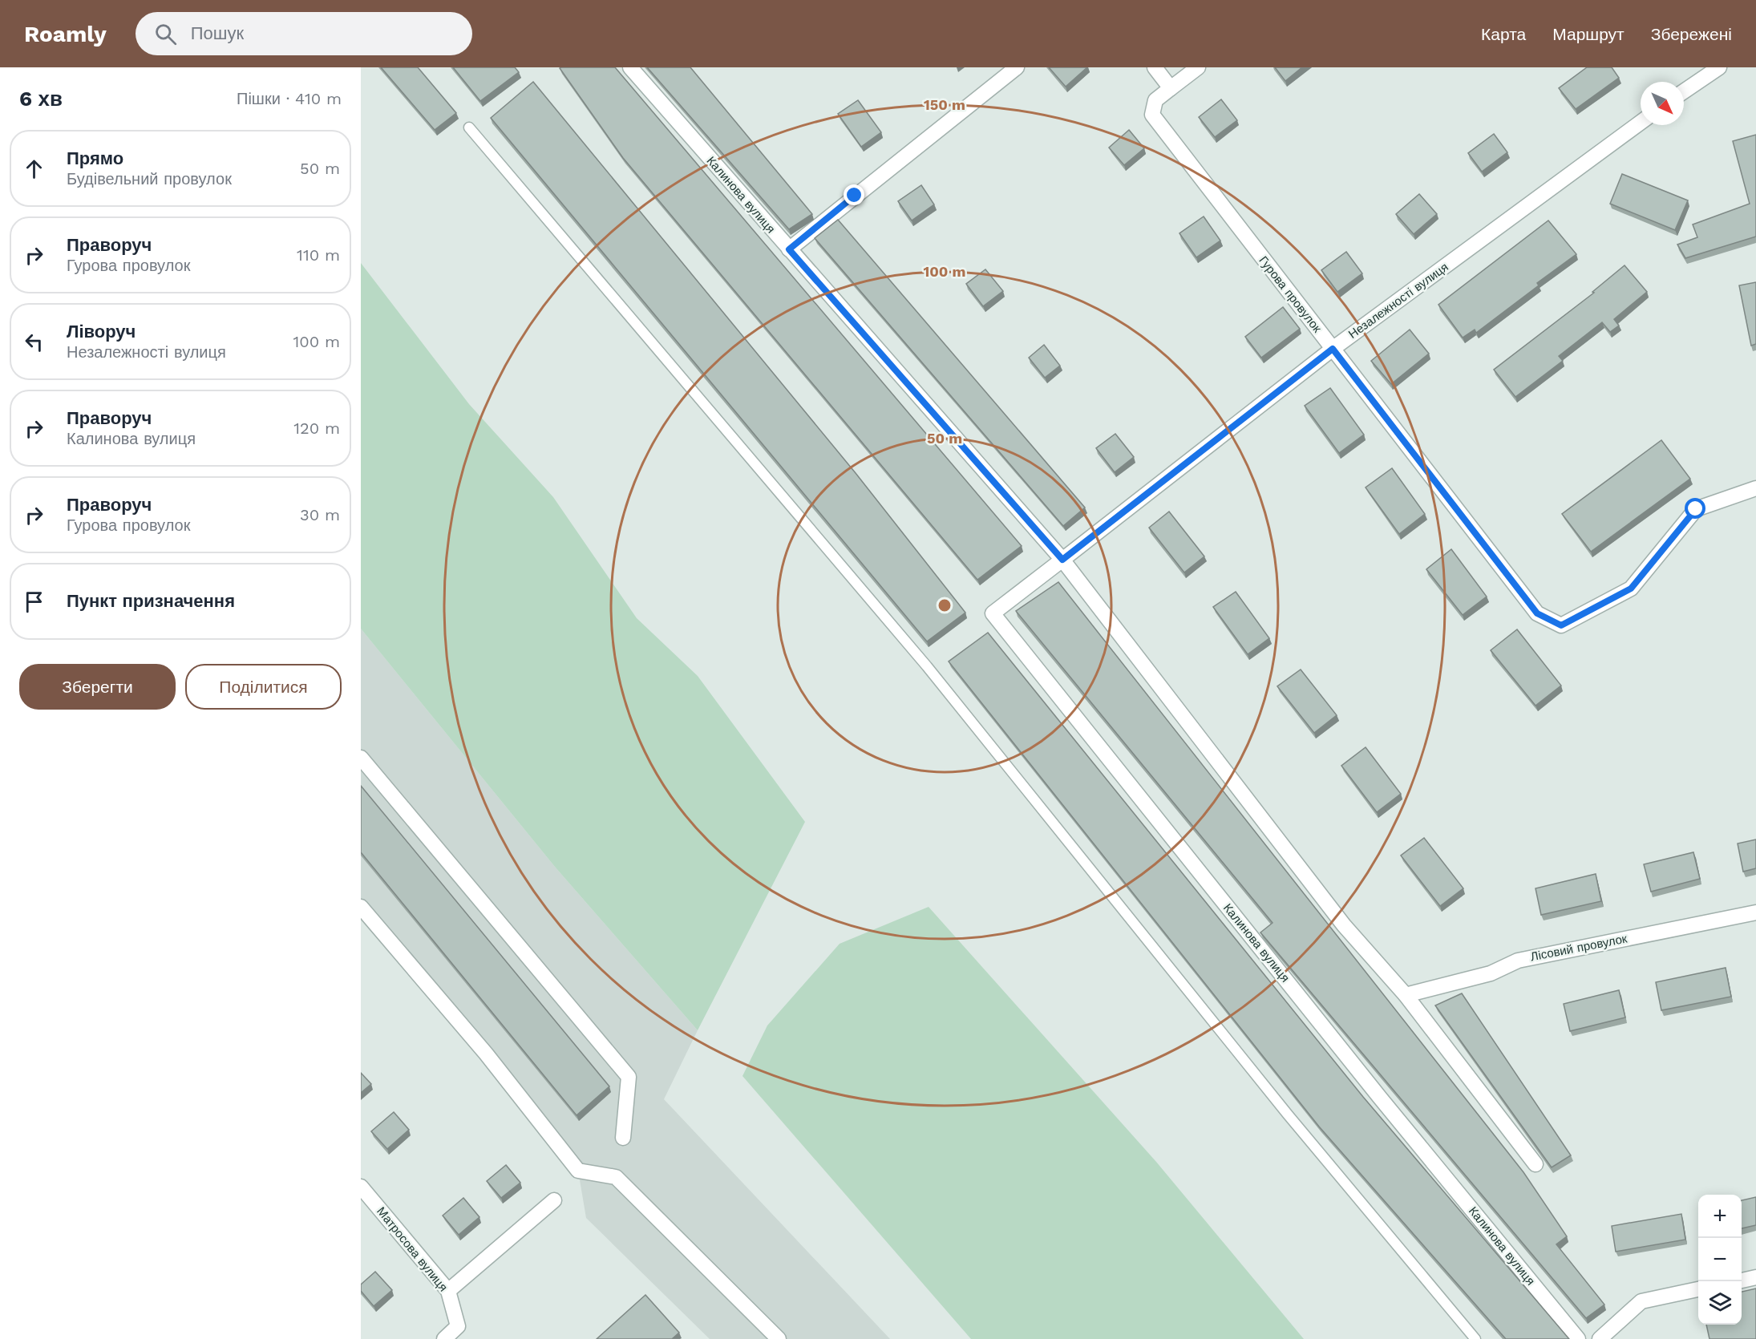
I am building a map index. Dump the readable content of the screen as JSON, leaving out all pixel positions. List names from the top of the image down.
{
  "streets": {
    "street": [
      "Калинова вулиця",
      "Гурова провулок",
      "Незалежності вулиця",
      "Лісовий провулок",
      "Матросова вулиця"
    ]
  },
  "crossings": [
    ["Калинова вулиця", "Незалежності вулиця"],
    ["Калинова вулиця", "Лісовий провулок"],
    ["Гурова провулок", "Незалежності вулиця"]
  ],
  "north": "bottom right",
  "page": {
    "header": "Roamly",
    "search": "Пошук",
    "nav": ["Карта", "Маршрут", "Збережені"],
    "heading": ["6 хв", "Пішки · 410 m"],
    "list": [
      ["Прямо", "Будівельний провулок", "50 m"],
      ["Праворуч", "Гурова провулок", "110 m"],
      ["Ліворуч", "Незалежності вулиця", "100 m"],
      ["Праворуч", "Калинова вулиця", "120 m"],
      ["Праворуч", "Гурова провулок", "30 m"],
      "Пункт призначення"
    ],
    "buttons": ["Зберегти", "Поділитися"],
    "map_buttons": ["+", "−"]
  },
  "rings": ["150 m", "100 m", "50 m"]
}
